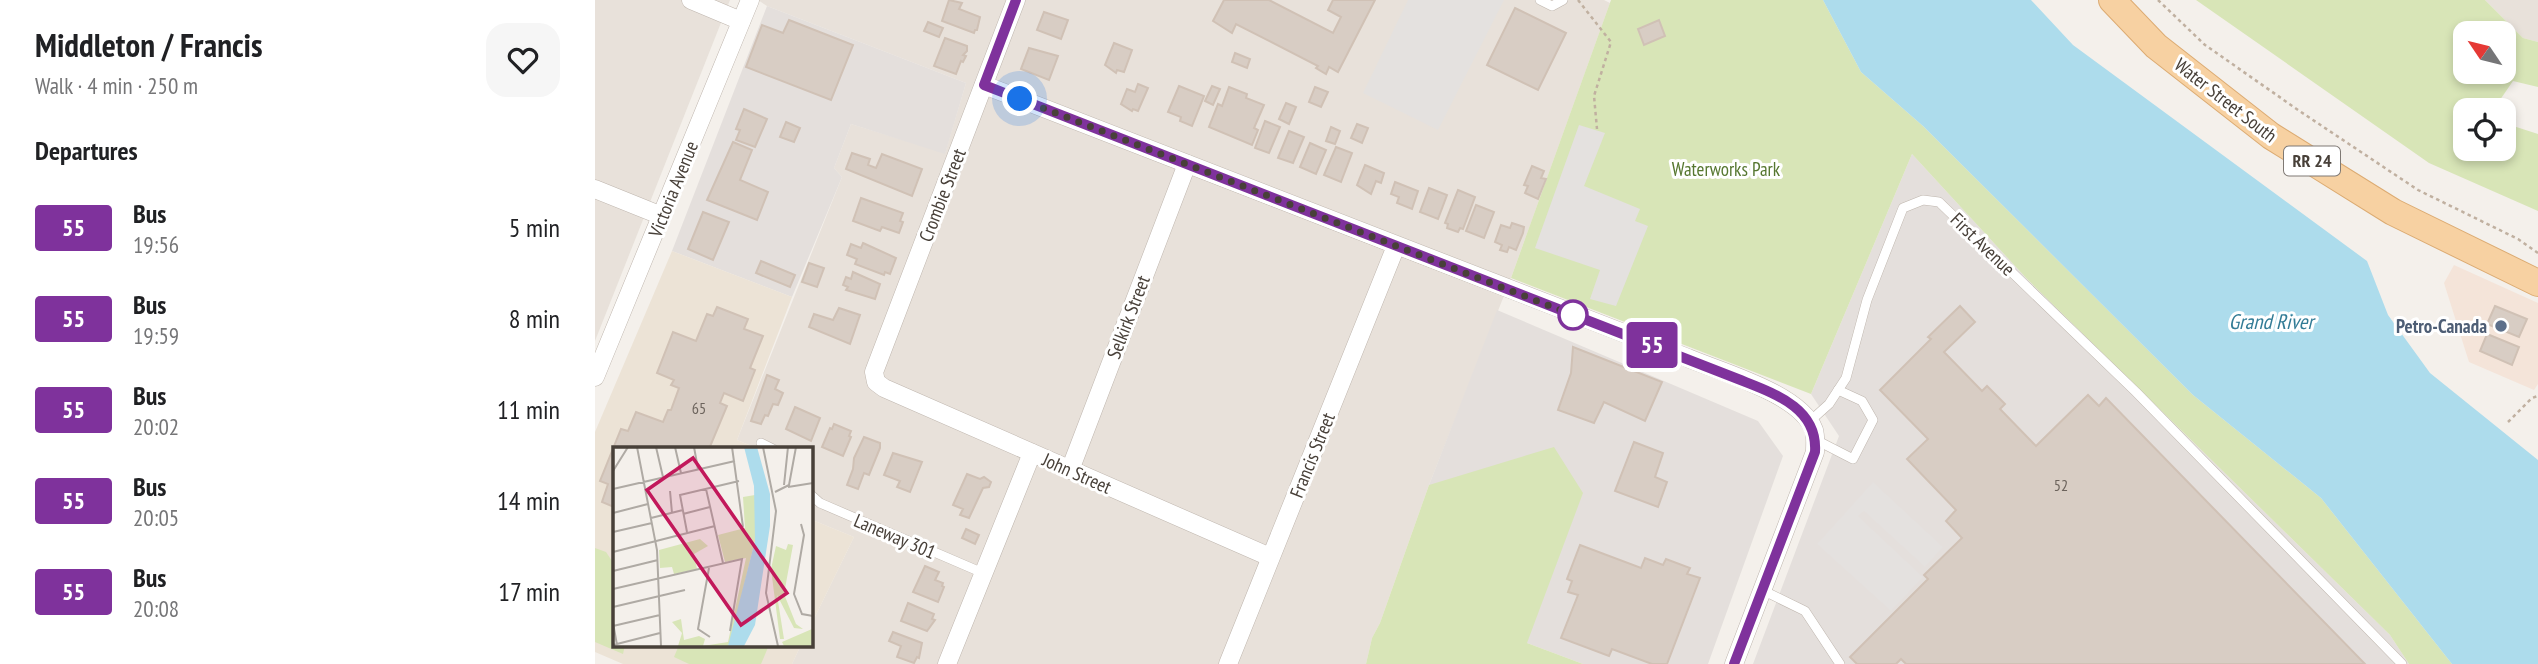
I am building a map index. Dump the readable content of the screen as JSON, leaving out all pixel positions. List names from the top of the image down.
{
  "streets": {
    "main road": ["Water Street South", "RR 24"],
    "street": [
      "Victoria Avenue",
      "Crombie Street",
      "Selkirk Street",
      "Francis Street",
      "John Street"
    ],
    "lane": ["First Avenue", "Laneway 301"]
  },
  "crossings": [
    ["Crombie Street", "John Street"],
    ["Selkirk Street", "John Street"],
    ["Francis Street", "John Street"]
  ],
  "water": ["Grand River"],
  "parks": ["Waterworks Park"],
  "places": ["Petro-Canada"],
  "lines": ["bus line 55"],
  "house_numbers": ["65", "52"],
  "north": "top left",
  "page": {
    "heading": [
      ["Middleton / Francis", "Walk · 4 min · 250 m"],
      "Departures"
    ],
    "on_map": "55",
    "list": [
      {
        "mark": "55",
        "name": "Bus",
        "note": "19:56",
        "value": "5 min"
      },
      {
        "mark": "55",
        "name": "Bus",
        "note": "19:59",
        "value": "8 min"
      },
      {
        "mark": "55",
        "name": "Bus",
        "note": "20:02",
        "value": "11 min"
      },
      {
        "mark": "55",
        "name": "Bus",
        "note": "20:05",
        "value": "14 min"
      },
      {
        "mark": "55",
        "name": "Bus",
        "note": "20:08",
        "value": "17 min"
      }
    ]
  }
}
